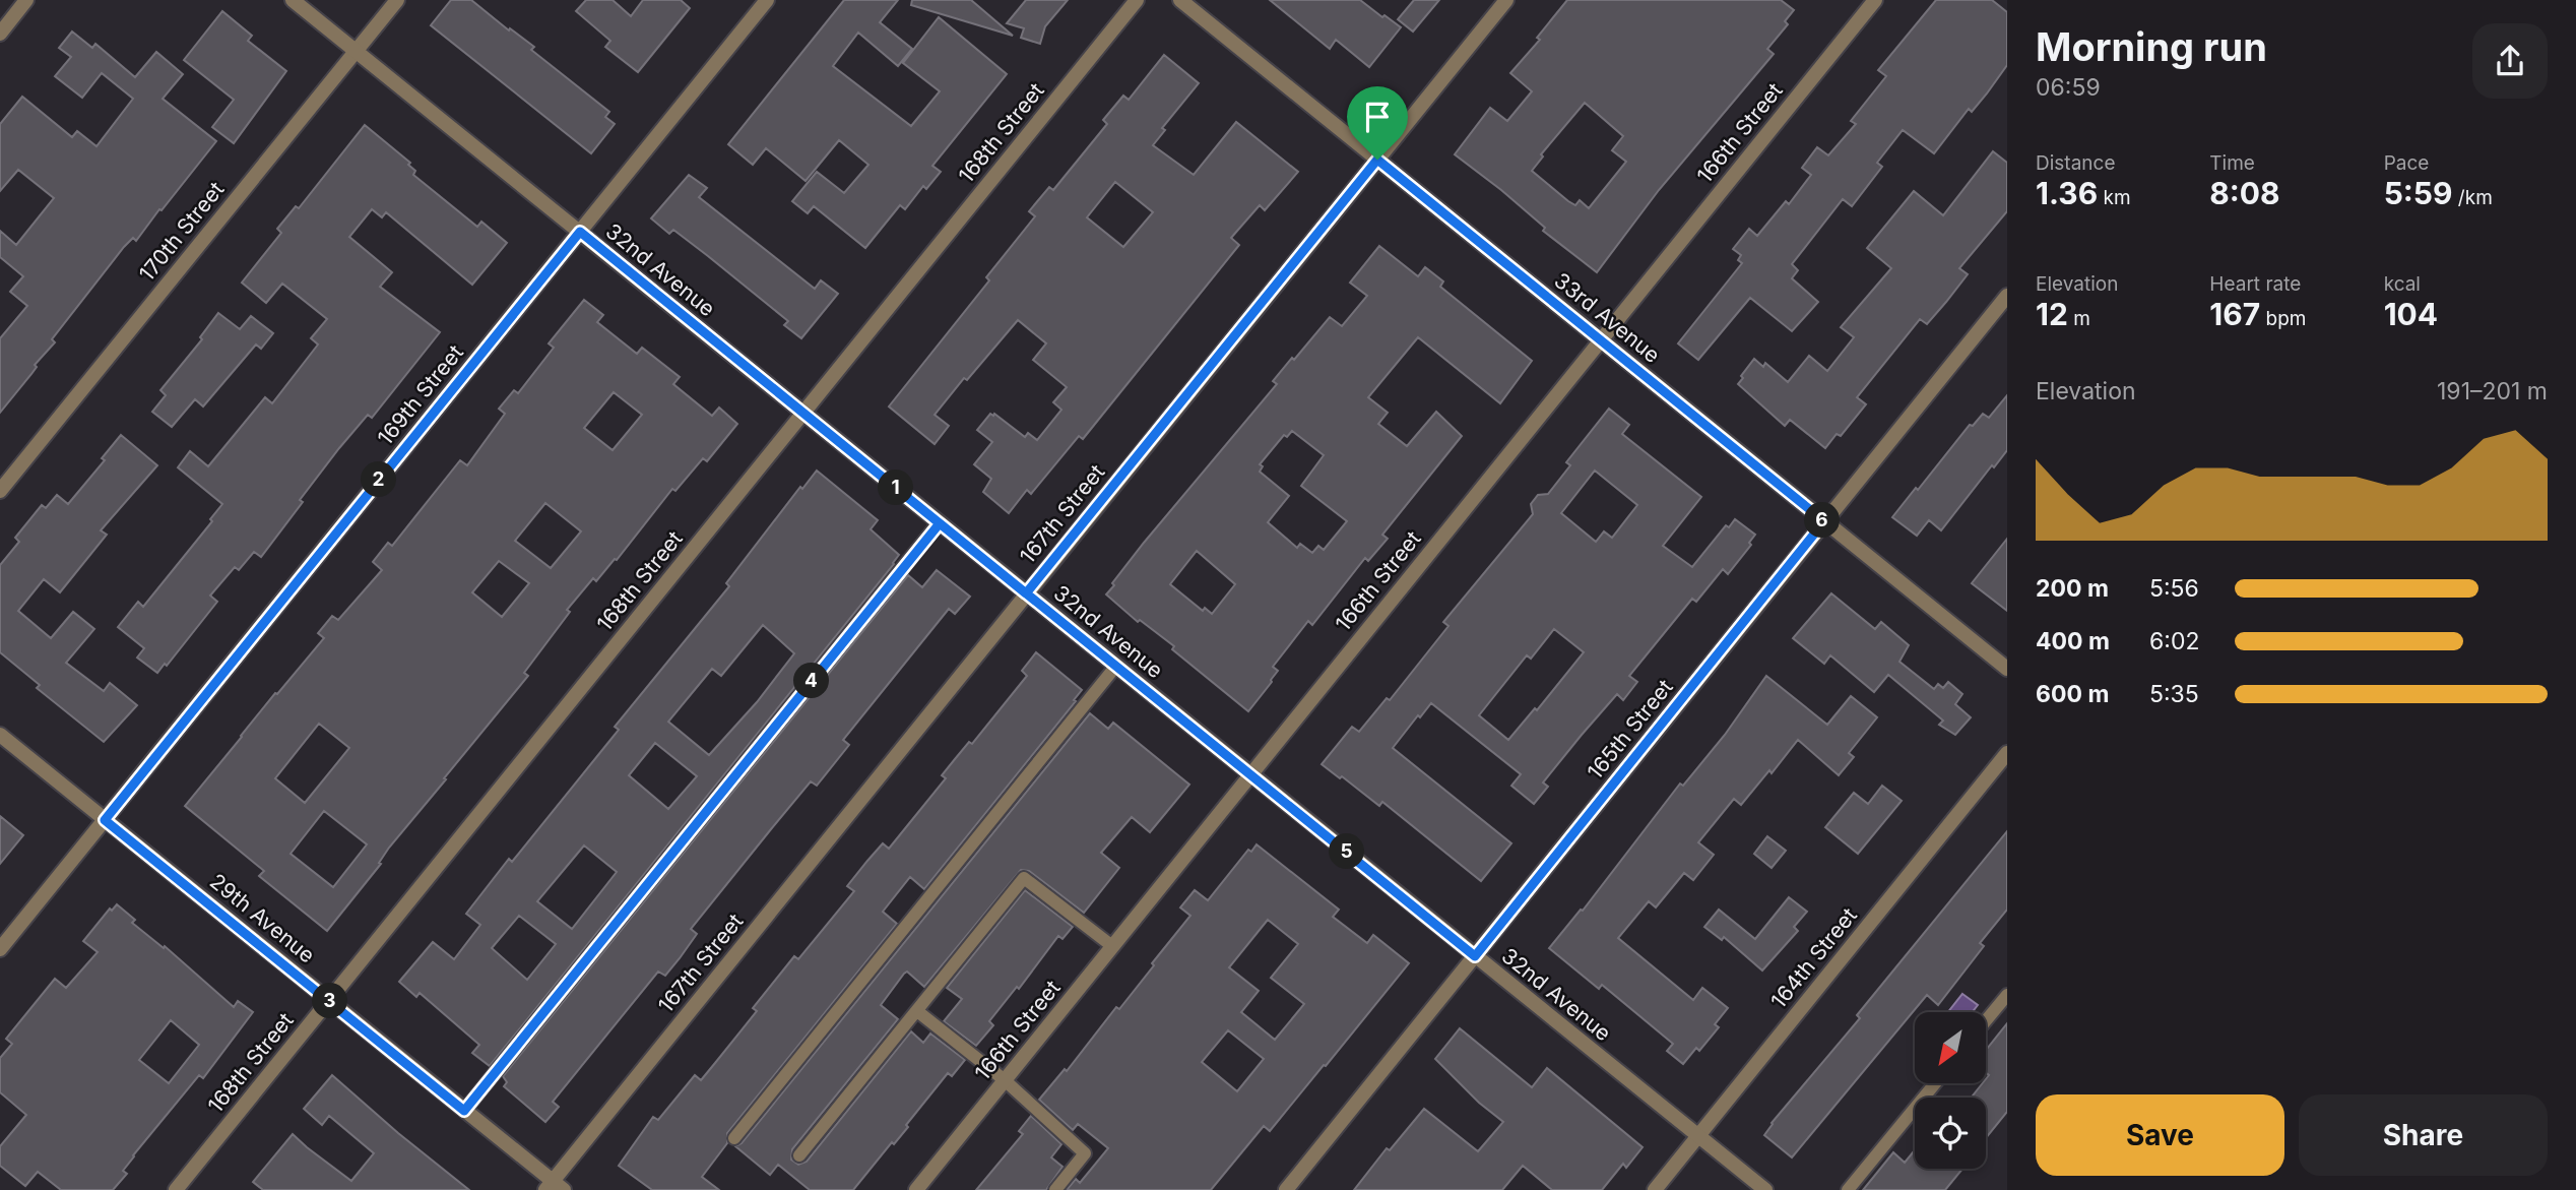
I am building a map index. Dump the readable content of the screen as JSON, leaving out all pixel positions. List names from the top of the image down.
{
  "streets": {
    "street": [
      "168th Street",
      "166th Street",
      "170th Street",
      "32nd Avenue",
      "33rd Avenue",
      "169th Street",
      "167th Street",
      "165th Street",
      "29th Avenue",
      "164th Street"
    ]
  },
  "crossings": [
    ["168th Street", "32nd Avenue"],
    ["168th Street", "29th Avenue"],
    ["166th Street", "32nd Avenue"],
    ["166th Street", "33rd Avenue"],
    ["170th Street", "32nd Avenue"],
    ["32nd Avenue", "169th Street"],
    ["32nd Avenue", "167th Street"],
    ["32nd Avenue", "165th Street"],
    ["32nd Avenue", "164th Street"],
    ["33rd Avenue", "167th Street"],
    ["33rd Avenue", "165th Street"],
    ["169th Street", "29th Avenue"],
    ["167th Street", "29th Avenue"]
  ],
  "north": "bottom left",
  "page": {
    "heading": ["Morning run", "06:59"],
    "stats": [
      ["Distance", "1.36 km"],
      ["Time", "8:08"],
      ["Pace", "5:59 /km"],
      ["Elevation", "12 m"],
      ["Heart rate", "167 bpm"],
      ["kcal", "104"]
    ],
    "chart": ["Elevation", "191–201 m"],
    "pins": [
      "2",
      "1",
      "6",
      "4",
      "5",
      "3"
    ],
    "list": [
      {
        "name": "200 m",
        "note": "5:56"
      },
      {
        "name": "400 m",
        "note": "6:02"
      },
      {
        "name": "600 m",
        "note": "5:35"
      }
    ],
    "buttons": ["Save", "Share"]
  }
}
